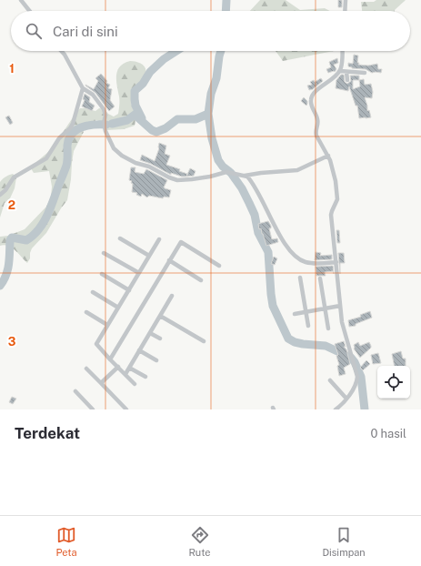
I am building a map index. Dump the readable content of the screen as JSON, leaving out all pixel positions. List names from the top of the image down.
{
  "page": {
    "search": "Cari di sini",
    "heading": ["Terdekat", "0 hasil"],
    "nav": ["Peta", "Rute", "Disimpan"]
  },
  "grid": {
    "rows": ["1", "2", "3"]
  }
}
